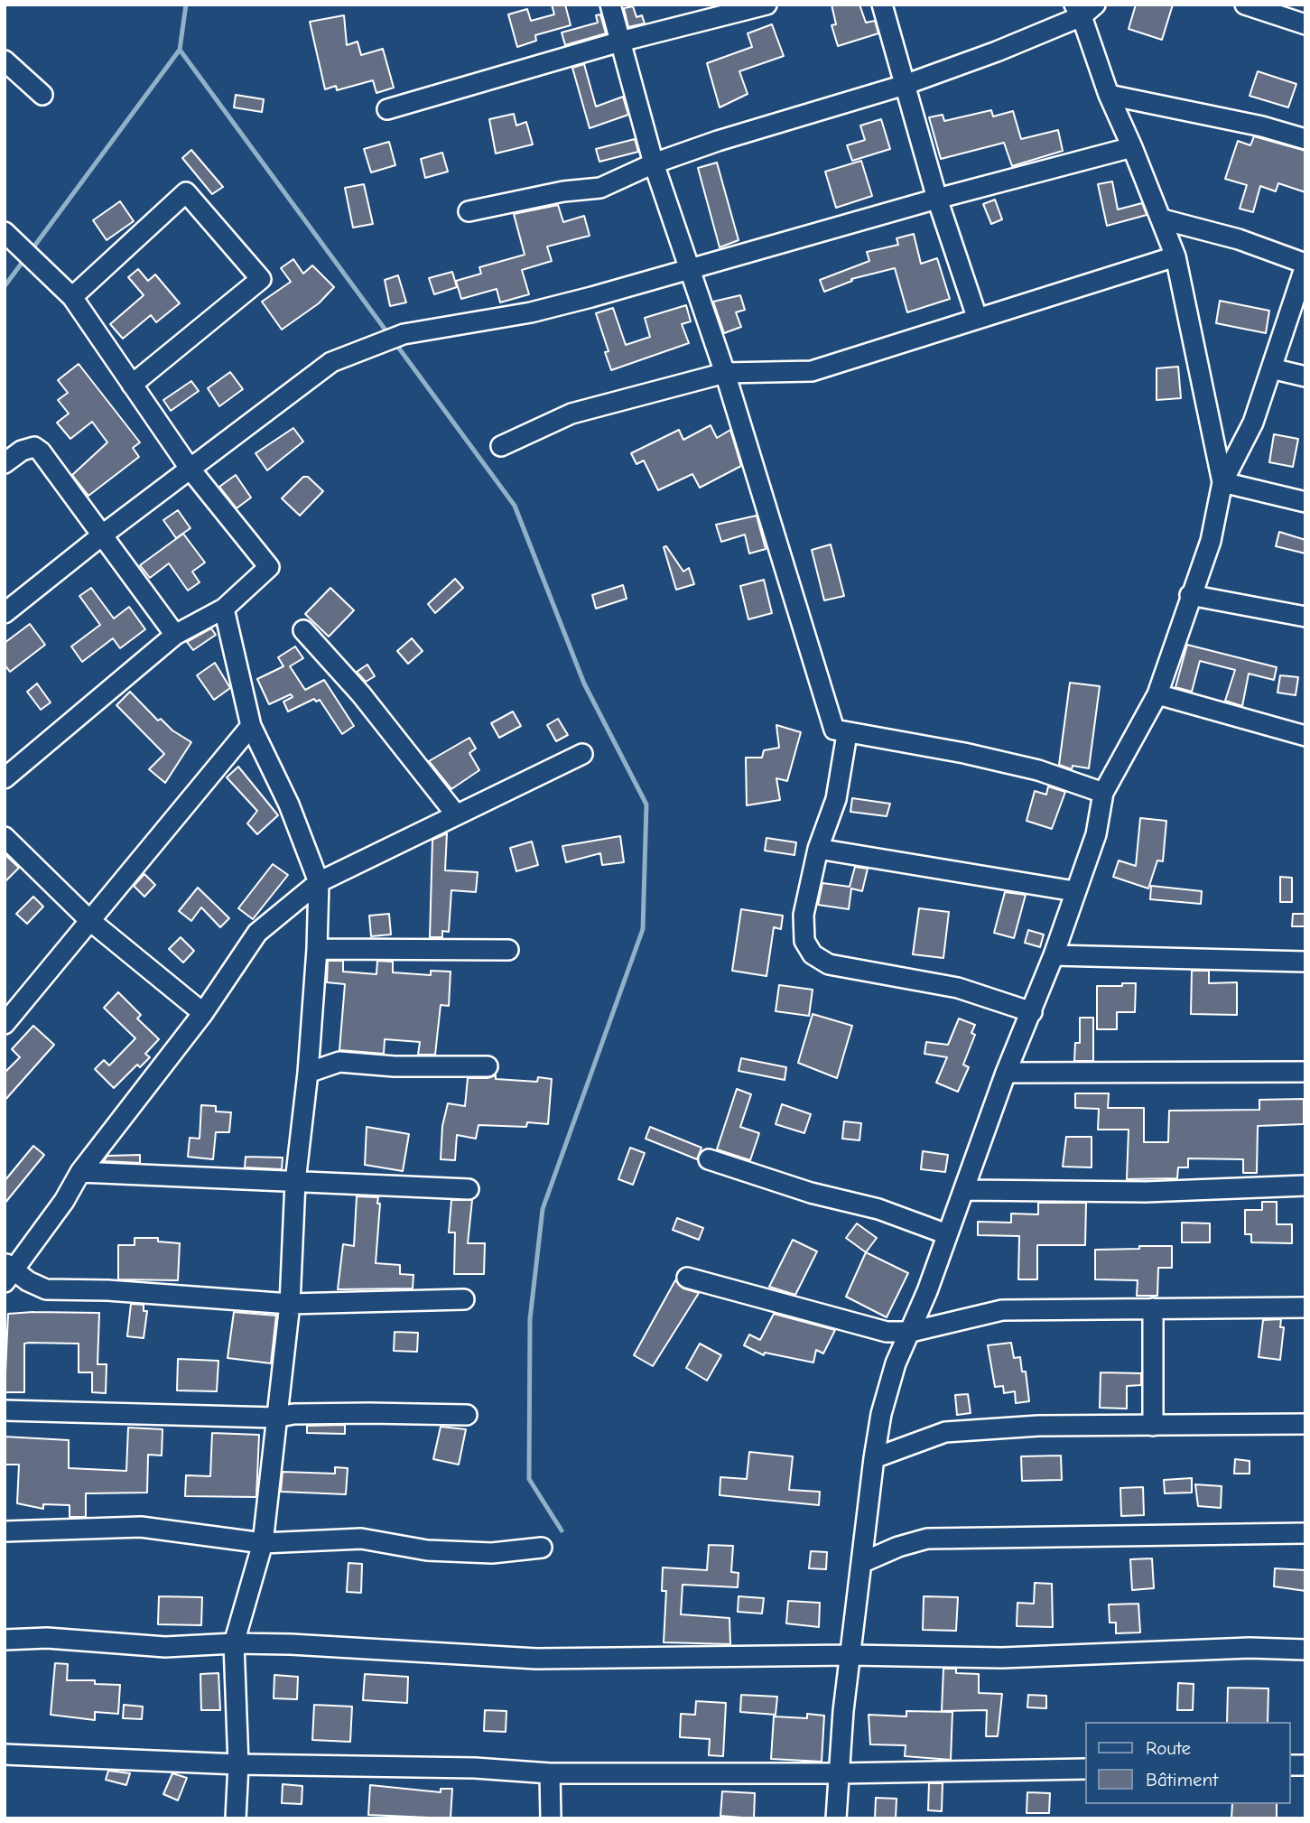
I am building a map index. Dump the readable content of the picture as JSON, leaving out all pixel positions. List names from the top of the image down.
{
  "legend": ["Route", "Bâtiment"]
}
